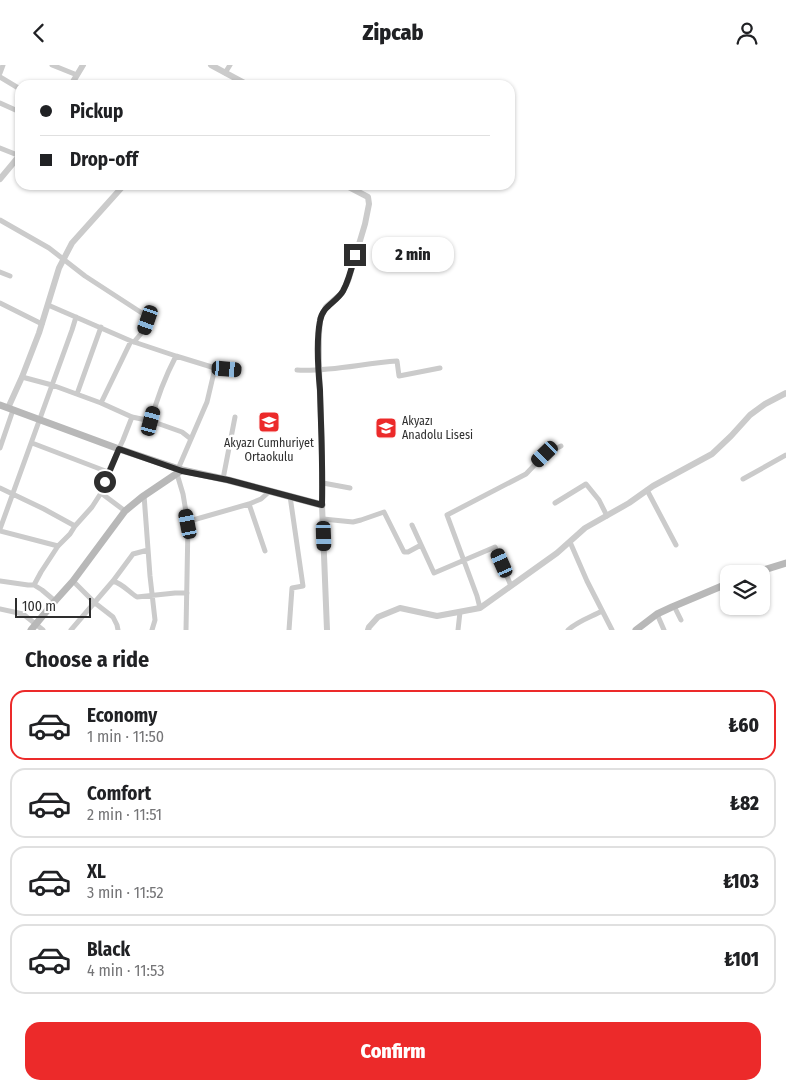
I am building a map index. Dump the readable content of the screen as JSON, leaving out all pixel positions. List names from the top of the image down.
{
  "places": {
    "school or university": ["Akyazı Cumhuriyet Ortaokulu", "Akyazı Anadolu Lisesi"]
  },
  "scale_bar": "100 m",
  "page": {
    "header": "Zipcab",
    "banner": ["Pickup", "Drop-off"],
    "bubble": "2 min",
    "scale": "100 m",
    "heading": "Choose a ride",
    "list": [
      {
        "name": "Economy",
        "note": "1 min · 11:50",
        "value": "₺60"
      },
      {
        "name": "Comfort",
        "note": "2 min · 11:51",
        "value": "₺82"
      },
      {
        "name": "XL",
        "note": "3 min · 11:52",
        "value": "₺103"
      },
      {
        "name": "Black",
        "note": "4 min · 11:53",
        "value": "₺101"
      }
    ],
    "buttons": "Confirm"
  }
}
